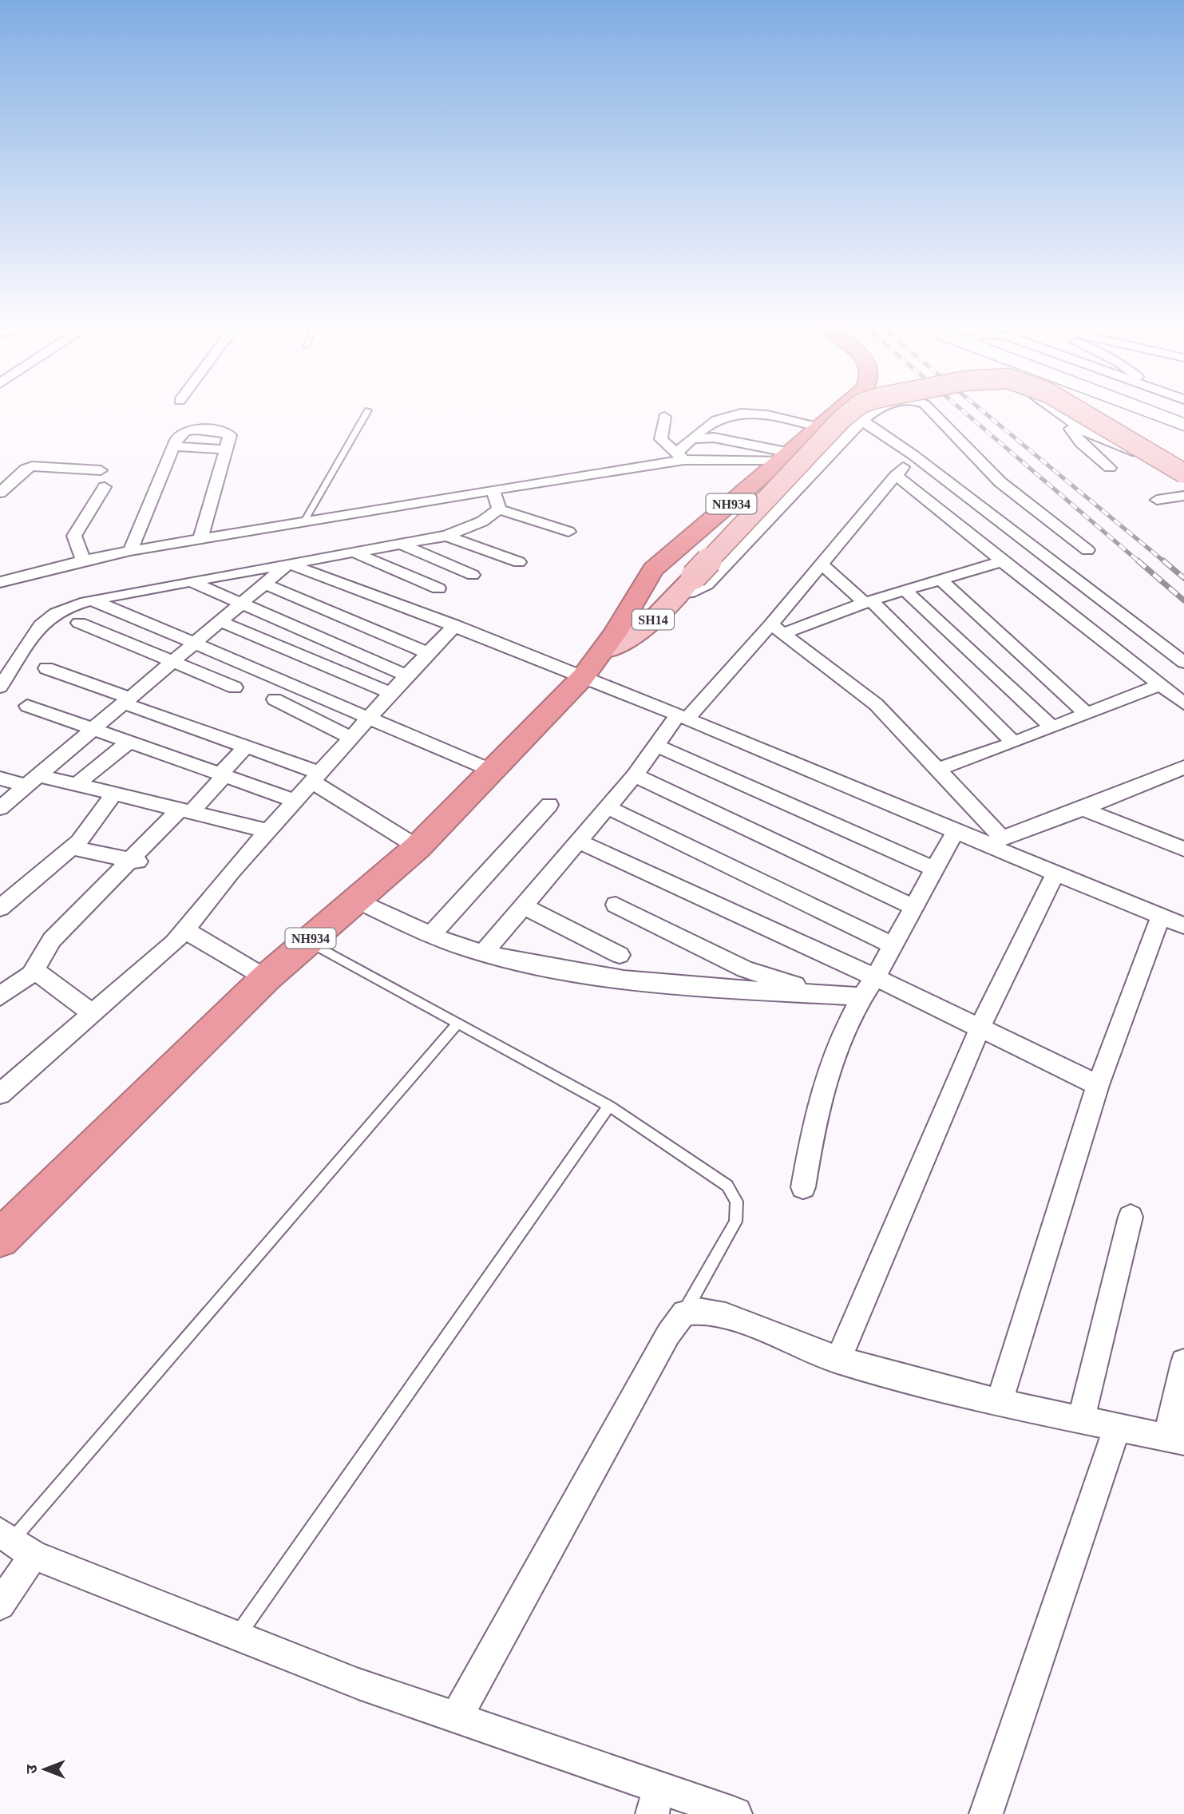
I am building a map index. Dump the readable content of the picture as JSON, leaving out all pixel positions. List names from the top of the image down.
{
  "streets": {
    "highway": ["NH934"],
    "main road": ["SH14"]
  },
  "crossings": [
    ["NH934", "SH14"]
  ],
  "north": "left"
}
